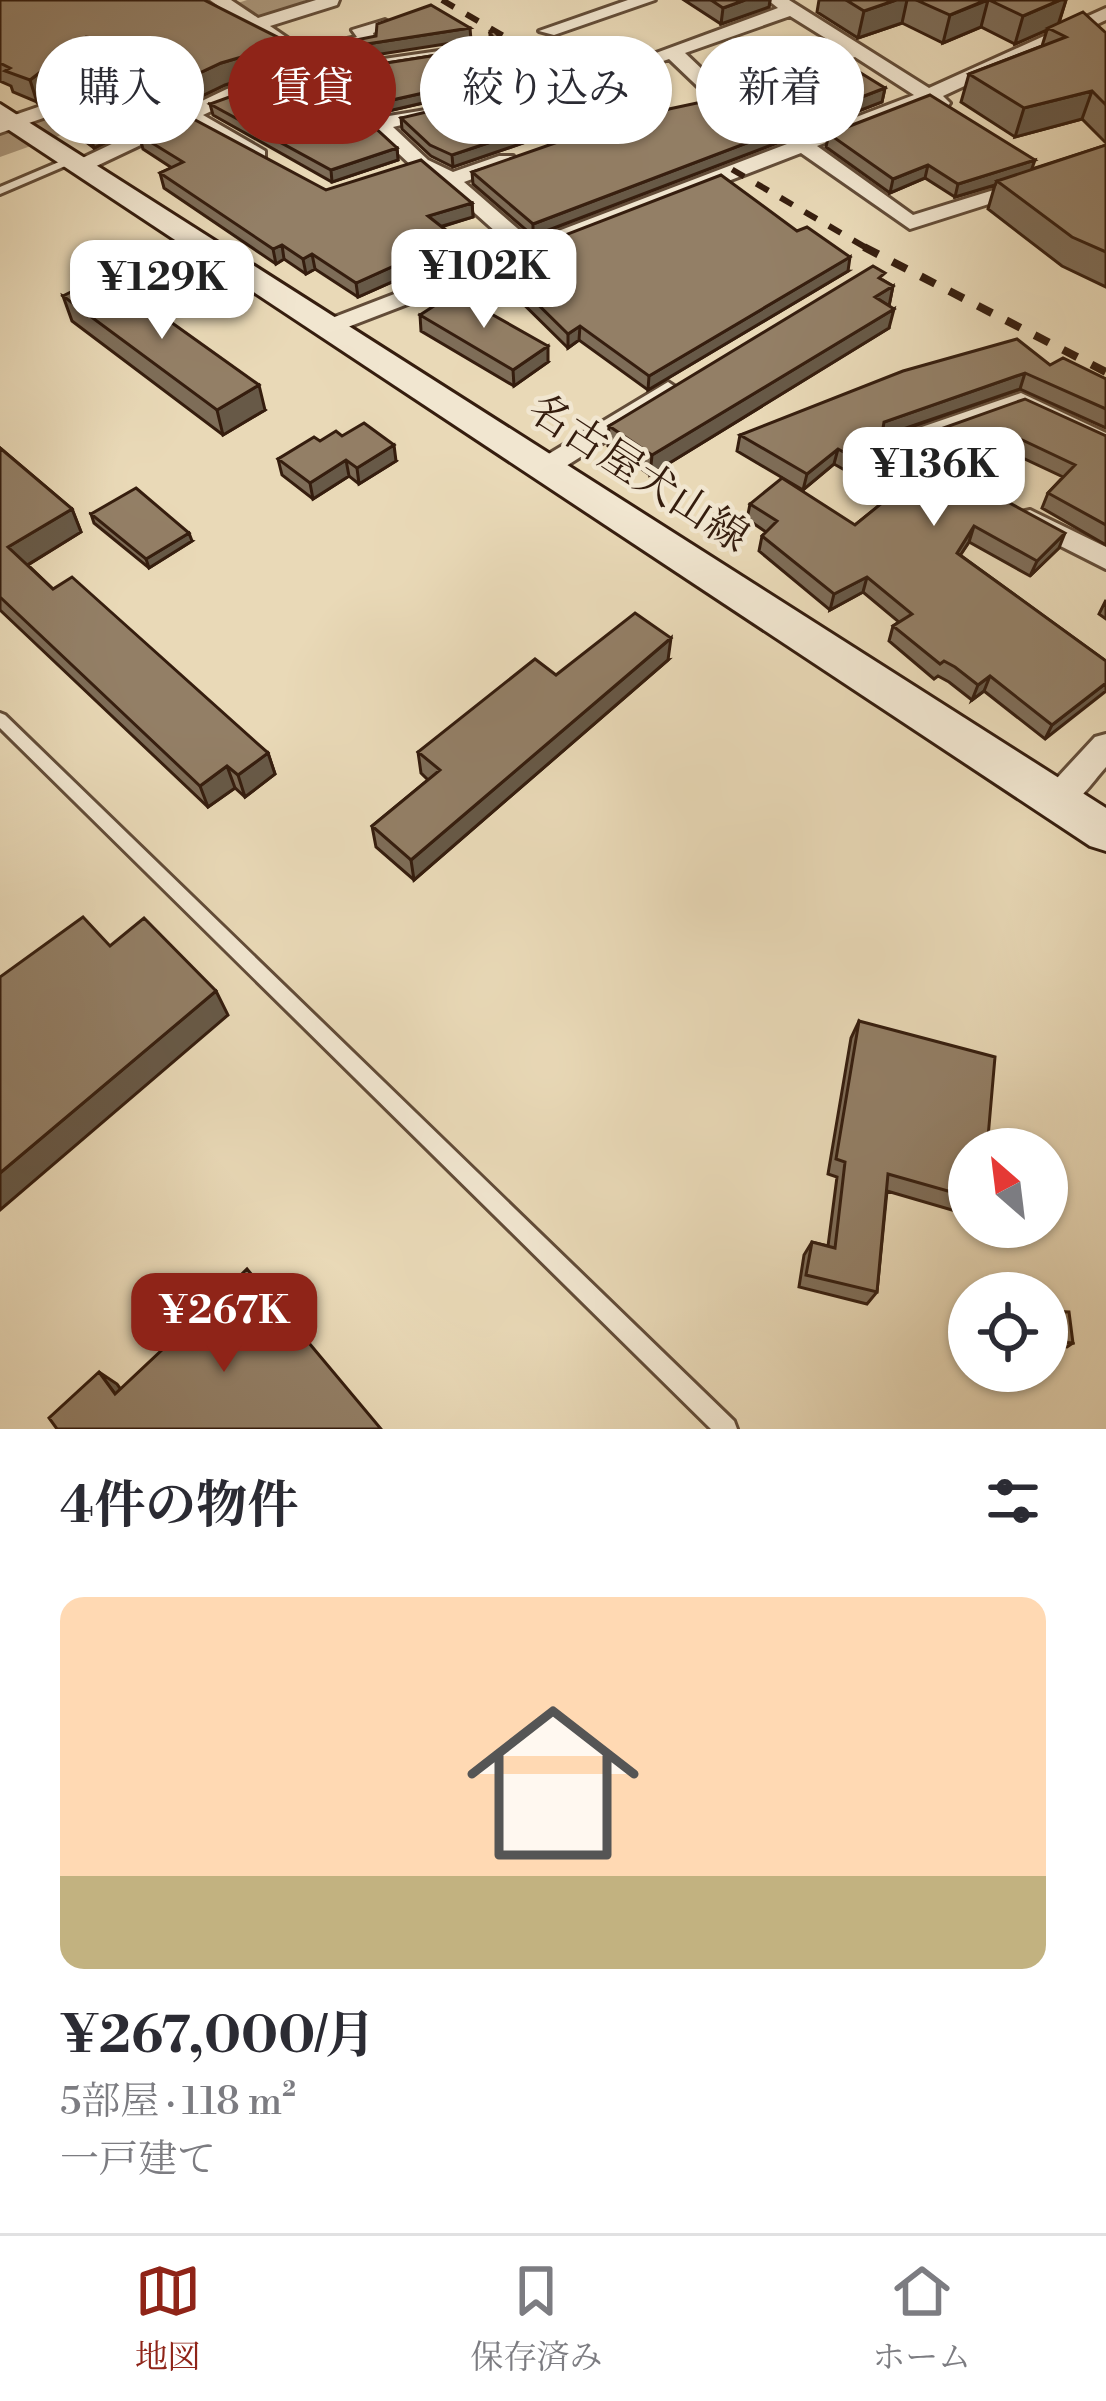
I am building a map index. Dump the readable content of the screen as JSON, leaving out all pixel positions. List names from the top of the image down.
{
  "streets": {
    "main road": ["名古屋犬山線"]
  },
  "north": "top left",
  "page": {
    "chip": [
      "購入",
      "賃貸",
      "絞り込み",
      "新着"
    ],
    "price": [
      "¥102K",
      "¥129K",
      "¥136K",
      "¥267K"
    ],
    "heading": "4件の物件",
    "list": [
      {
        "name": "¥267,000/月",
        "note": "5部屋 · 118 m² · 一戸建て"
      }
    ],
    "tabs": ["地図", "保存済み", "ホーム"]
  }
}
